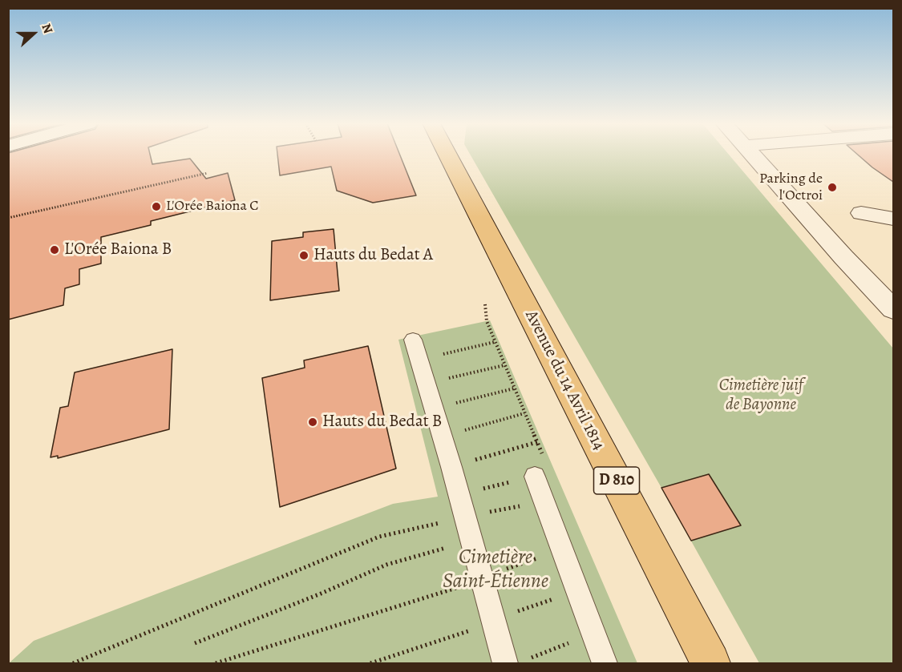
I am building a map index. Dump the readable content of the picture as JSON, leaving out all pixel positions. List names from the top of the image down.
{
  "streets": {
    "main road": ["Avenue du 14 Avril 1814", "D 810"]
  },
  "parks": ["Cimetière juif de Bayonne", "Cimetière Saint-Étienne"],
  "places": [
    "Parking de l'Octroi",
    "L'Orée Baiona C",
    "L'Orée Baiona B",
    "Hauts du Bedat A",
    "Hauts du Bedat B"
  ],
  "north": "right"
}
